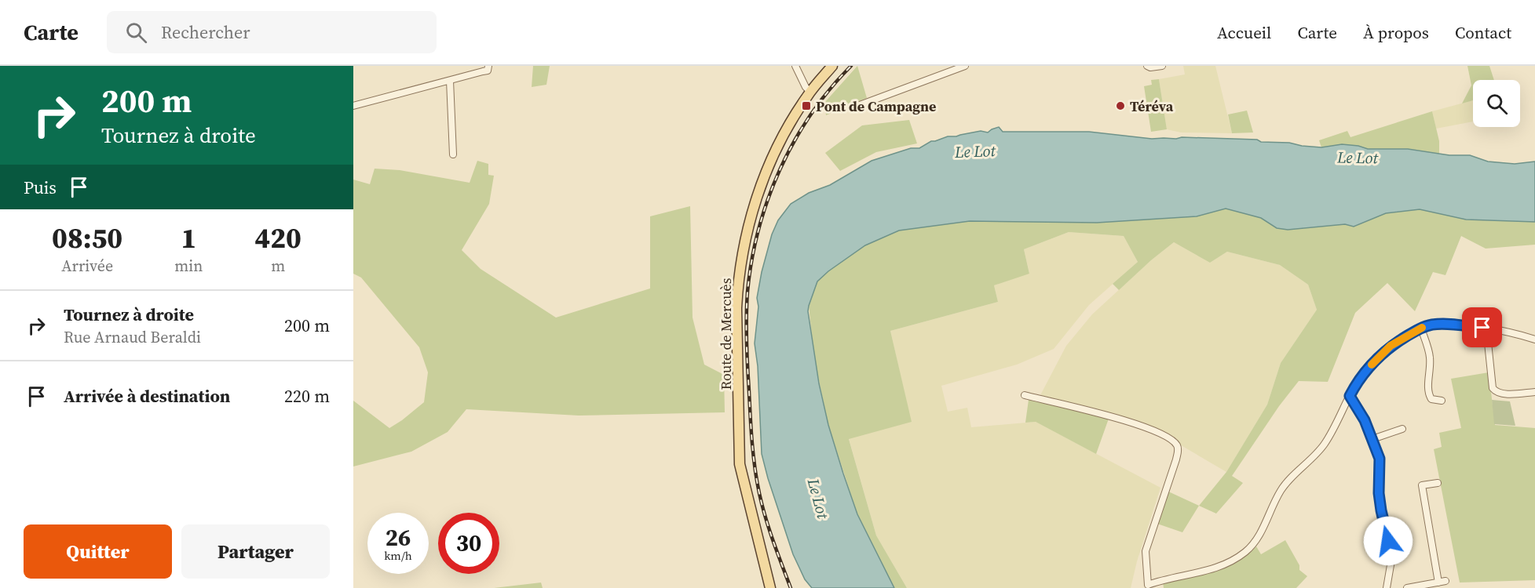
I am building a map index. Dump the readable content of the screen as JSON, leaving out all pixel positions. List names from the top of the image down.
{
  "streets": {
    "main road": ["Route de Mercuès"]
  },
  "water": ["Le Lot"],
  "places": {
    "transit": ["Pont de Campagne"],
    "other": ["Téréva"]
  },
  "page": {
    "header": "Carte",
    "search": "Rechercher",
    "nav": [
      "Accueil",
      "Carte",
      "À propos",
      "Contact"
    ],
    "turn": ["200 m", "Tournez à droite"],
    "then": "Puis",
    "eta": [
      "08:50",
      "Arrivée",
      "1",
      "min",
      "420",
      "m"
    ],
    "list": [
      {
        "name": "Tournez à droite",
        "note": "Rue Arnaud Beraldi",
        "value": "200 m"
      },
      {
        "name": "Arrivée à destination",
        "value": "220 m"
      }
    ],
    "speed": "26 km/h",
    "limit": "30",
    "buttons": ["Quitter", "Partager"]
  }
}
